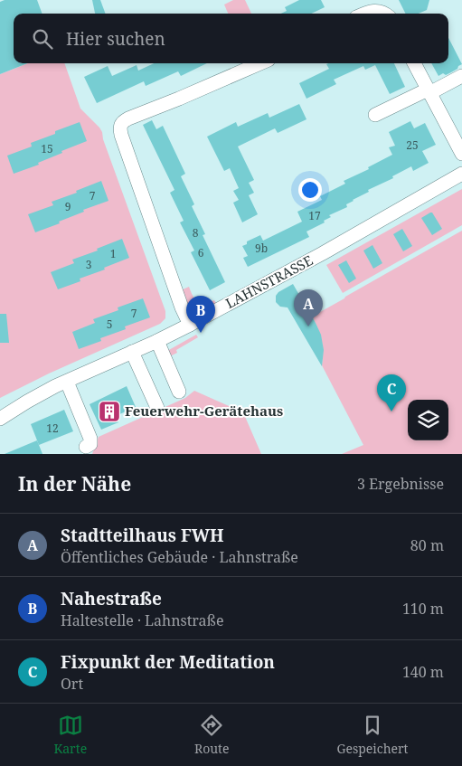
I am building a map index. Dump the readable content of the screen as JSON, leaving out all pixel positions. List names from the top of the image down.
{
  "streets": {
    "street": ["LAHNSTRASSE"]
  },
  "places": {
    "building": ["Feuerwehr-Gerätehaus"]
  },
  "house_numbers": [
    "25",
    "15",
    "7",
    "9",
    "17",
    "8",
    "9b",
    "6",
    "1",
    "3",
    "7",
    "5",
    "12"
  ],
  "page": {
    "search": "Hier suchen",
    "pins": ["A", "B", "C"],
    "heading": ["In der Nähe", "3 Ergebnisse"],
    "list": [
      {
        "mark": "A",
        "name": "Stadtteilhaus FWH",
        "note": "Öffentliches Gebäude · Lahnstraße",
        "value": "80 m"
      },
      {
        "mark": "B",
        "name": "Nahestraße",
        "note": "Haltestelle · Lahnstraße",
        "value": "110 m"
      },
      {
        "mark": "C",
        "name": "Fixpunkt der Meditation",
        "note": "Ort",
        "value": "140 m"
      }
    ],
    "nav": ["Karte", "Route", "Gespeichert"]
  }
}
